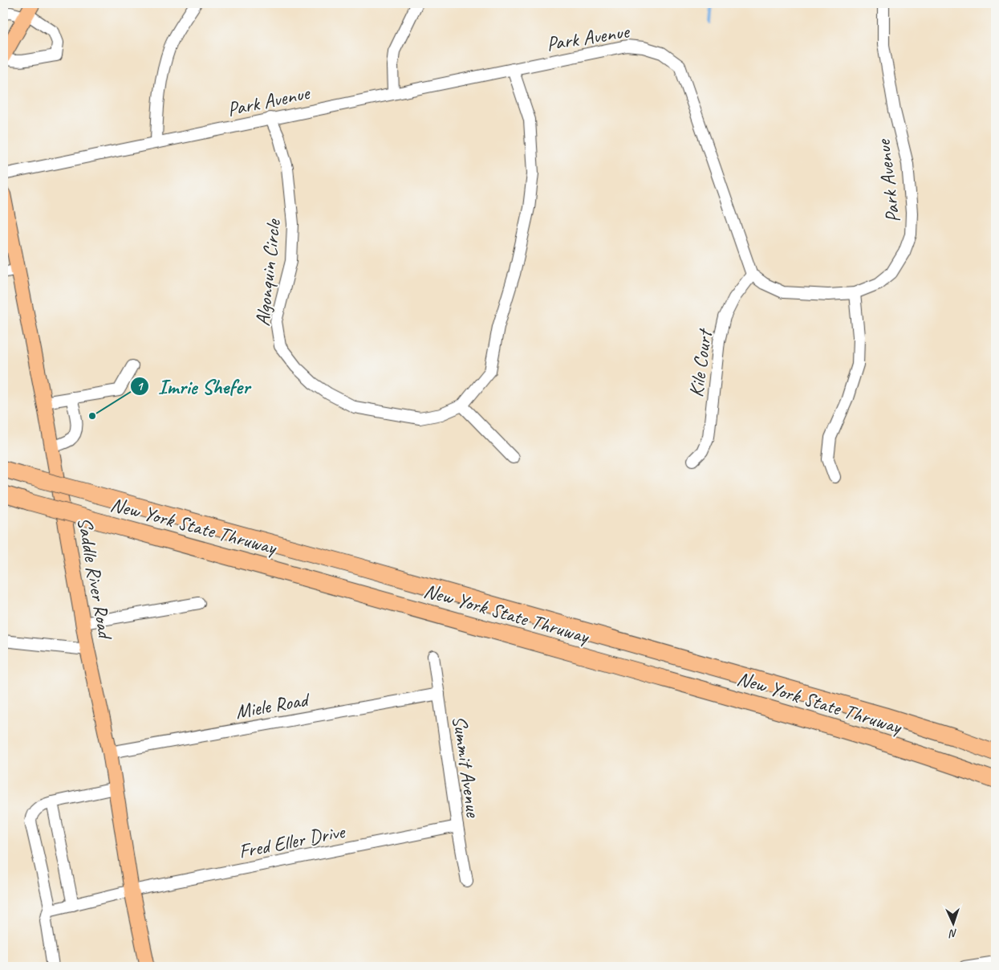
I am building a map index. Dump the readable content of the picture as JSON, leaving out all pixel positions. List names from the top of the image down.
{
  "streets": {
    "highway": ["New York State Thruway"],
    "main road": ["Saddle River Road"],
    "street": [
      "Park Avenue",
      "Algonquin Circle",
      "Kile Court",
      "Miele Road",
      "Summit Avenue",
      "Fred Eller Drive"
    ]
  },
  "crossings": [
    ["Park Avenue", "Algonquin Circle"],
    ["Park Avenue", "Kile Court"],
    ["Saddle River Road", "Miele Road"],
    ["Saddle River Road", "Fred Eller Drive"],
    ["Miele Road", "Summit Avenue"],
    ["Summit Avenue", "Fred Eller Drive"]
  ],
  "places": ["Imrie Shefer"],
  "north": "bottom"
}
